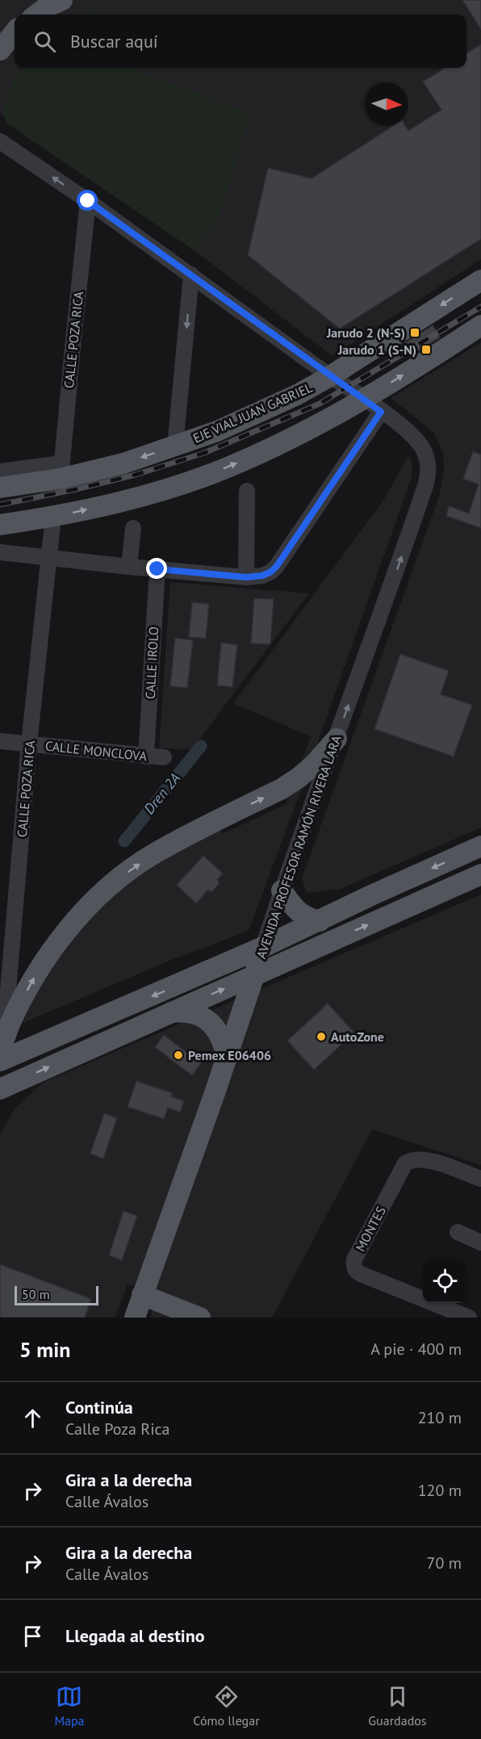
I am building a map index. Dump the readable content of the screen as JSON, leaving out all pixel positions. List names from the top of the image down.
{
  "streets": {
    "main road": ["EJE VIAL JUAN GABRIEL", "AVENIDA PROFESOR RAMÓN RIVERA LARA"],
    "street": [
      "CALLE POZA RICA",
      "CALLE IROLO",
      "CALLE MONCLOVA",
      "MONTES"
    ]
  },
  "crossings": [
    ["CALLE POZA RICA", "EJE VIAL JUAN GABRIEL"],
    ["CALLE POZA RICA", "CALLE MONCLOVA"],
    ["CALLE IROLO", "CALLE MONCLOVA"]
  ],
  "water": ["Dren 2A"],
  "places": {
    "transit": ["Jarudo 2 (N-S)", "Jarudo 1 (S-N)"],
    "other": ["AutoZone", "Pemex E06406"]
  },
  "scale_bar": "50 m",
  "north": "right",
  "page": {
    "search": "Buscar aquí",
    "scale": "50 m",
    "heading": ["5 min", "A pie · 400 m"],
    "list": [
      ["Continúa", "Calle Poza Rica", "210 m"],
      ["Gira a la derecha", "Calle Ávalos", "120 m"],
      ["Gira a la derecha", "Calle Ávalos", "70 m"],
      "Llegada al destino"
    ],
    "nav": ["Mapa", "Cómo llegar", "Guardados"]
  }
}
